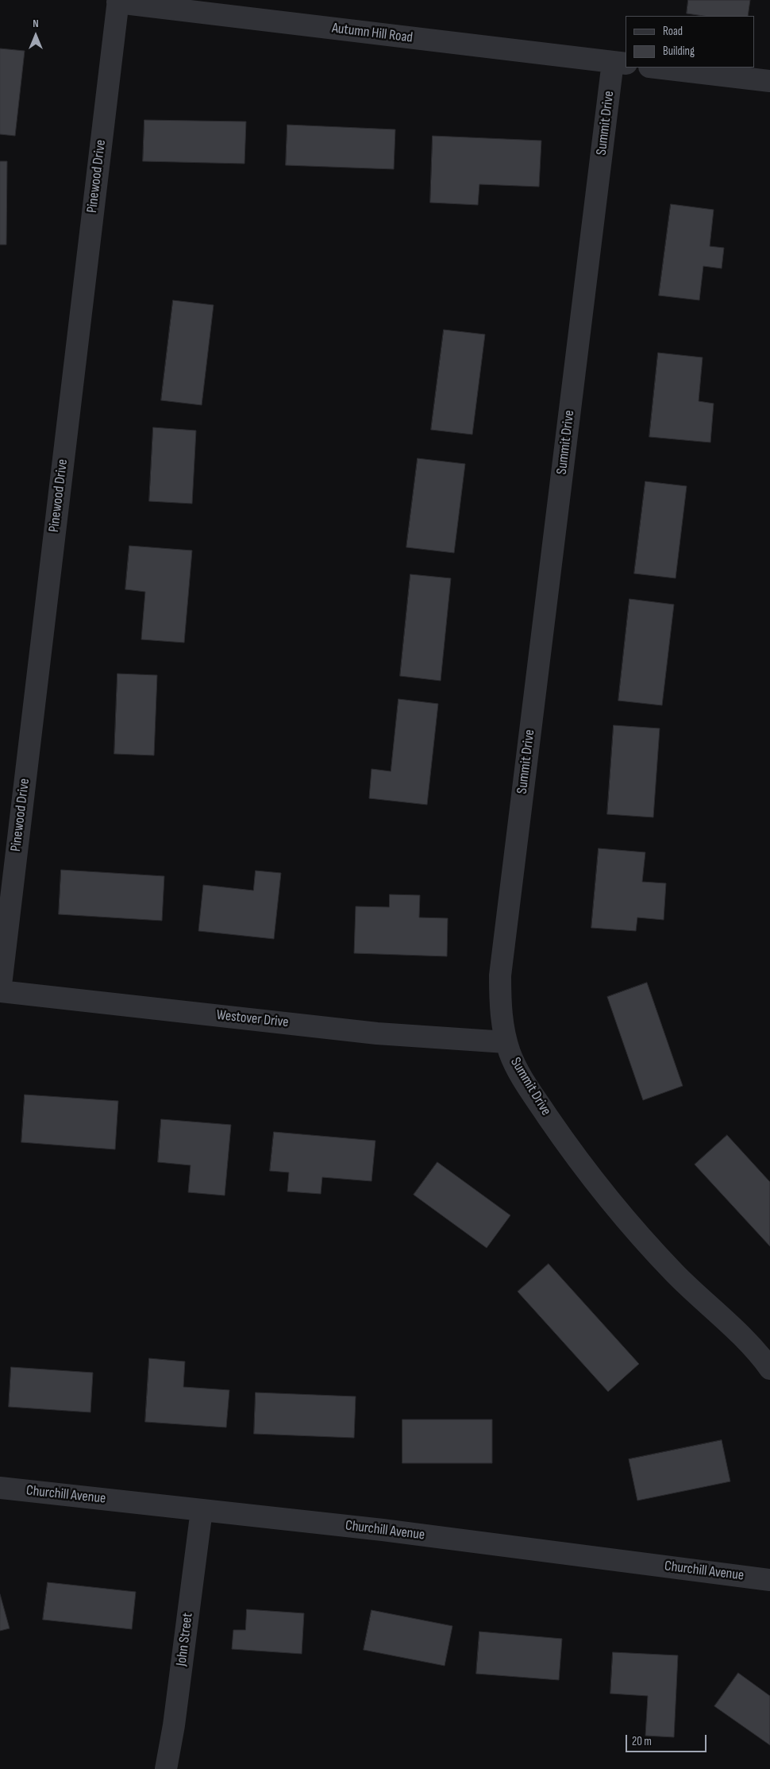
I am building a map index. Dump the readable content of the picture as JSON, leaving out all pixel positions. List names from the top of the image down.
{
  "streets": {
    "street": [
      "Autumn Hill Road",
      "Summit Drive",
      "Pinewood Drive",
      "Westover Drive",
      "Churchill Avenue",
      "John Street"
    ]
  },
  "crossings": [
    ["Autumn Hill Road", "Summit Drive"],
    ["Autumn Hill Road", "Pinewood Drive"],
    ["Summit Drive", "Westover Drive"],
    ["Pinewood Drive", "Westover Drive"],
    ["Churchill Avenue", "John Street"]
  ],
  "legend": ["Road", "Building"],
  "scale_bar": "20 m",
  "north": "top"
}
